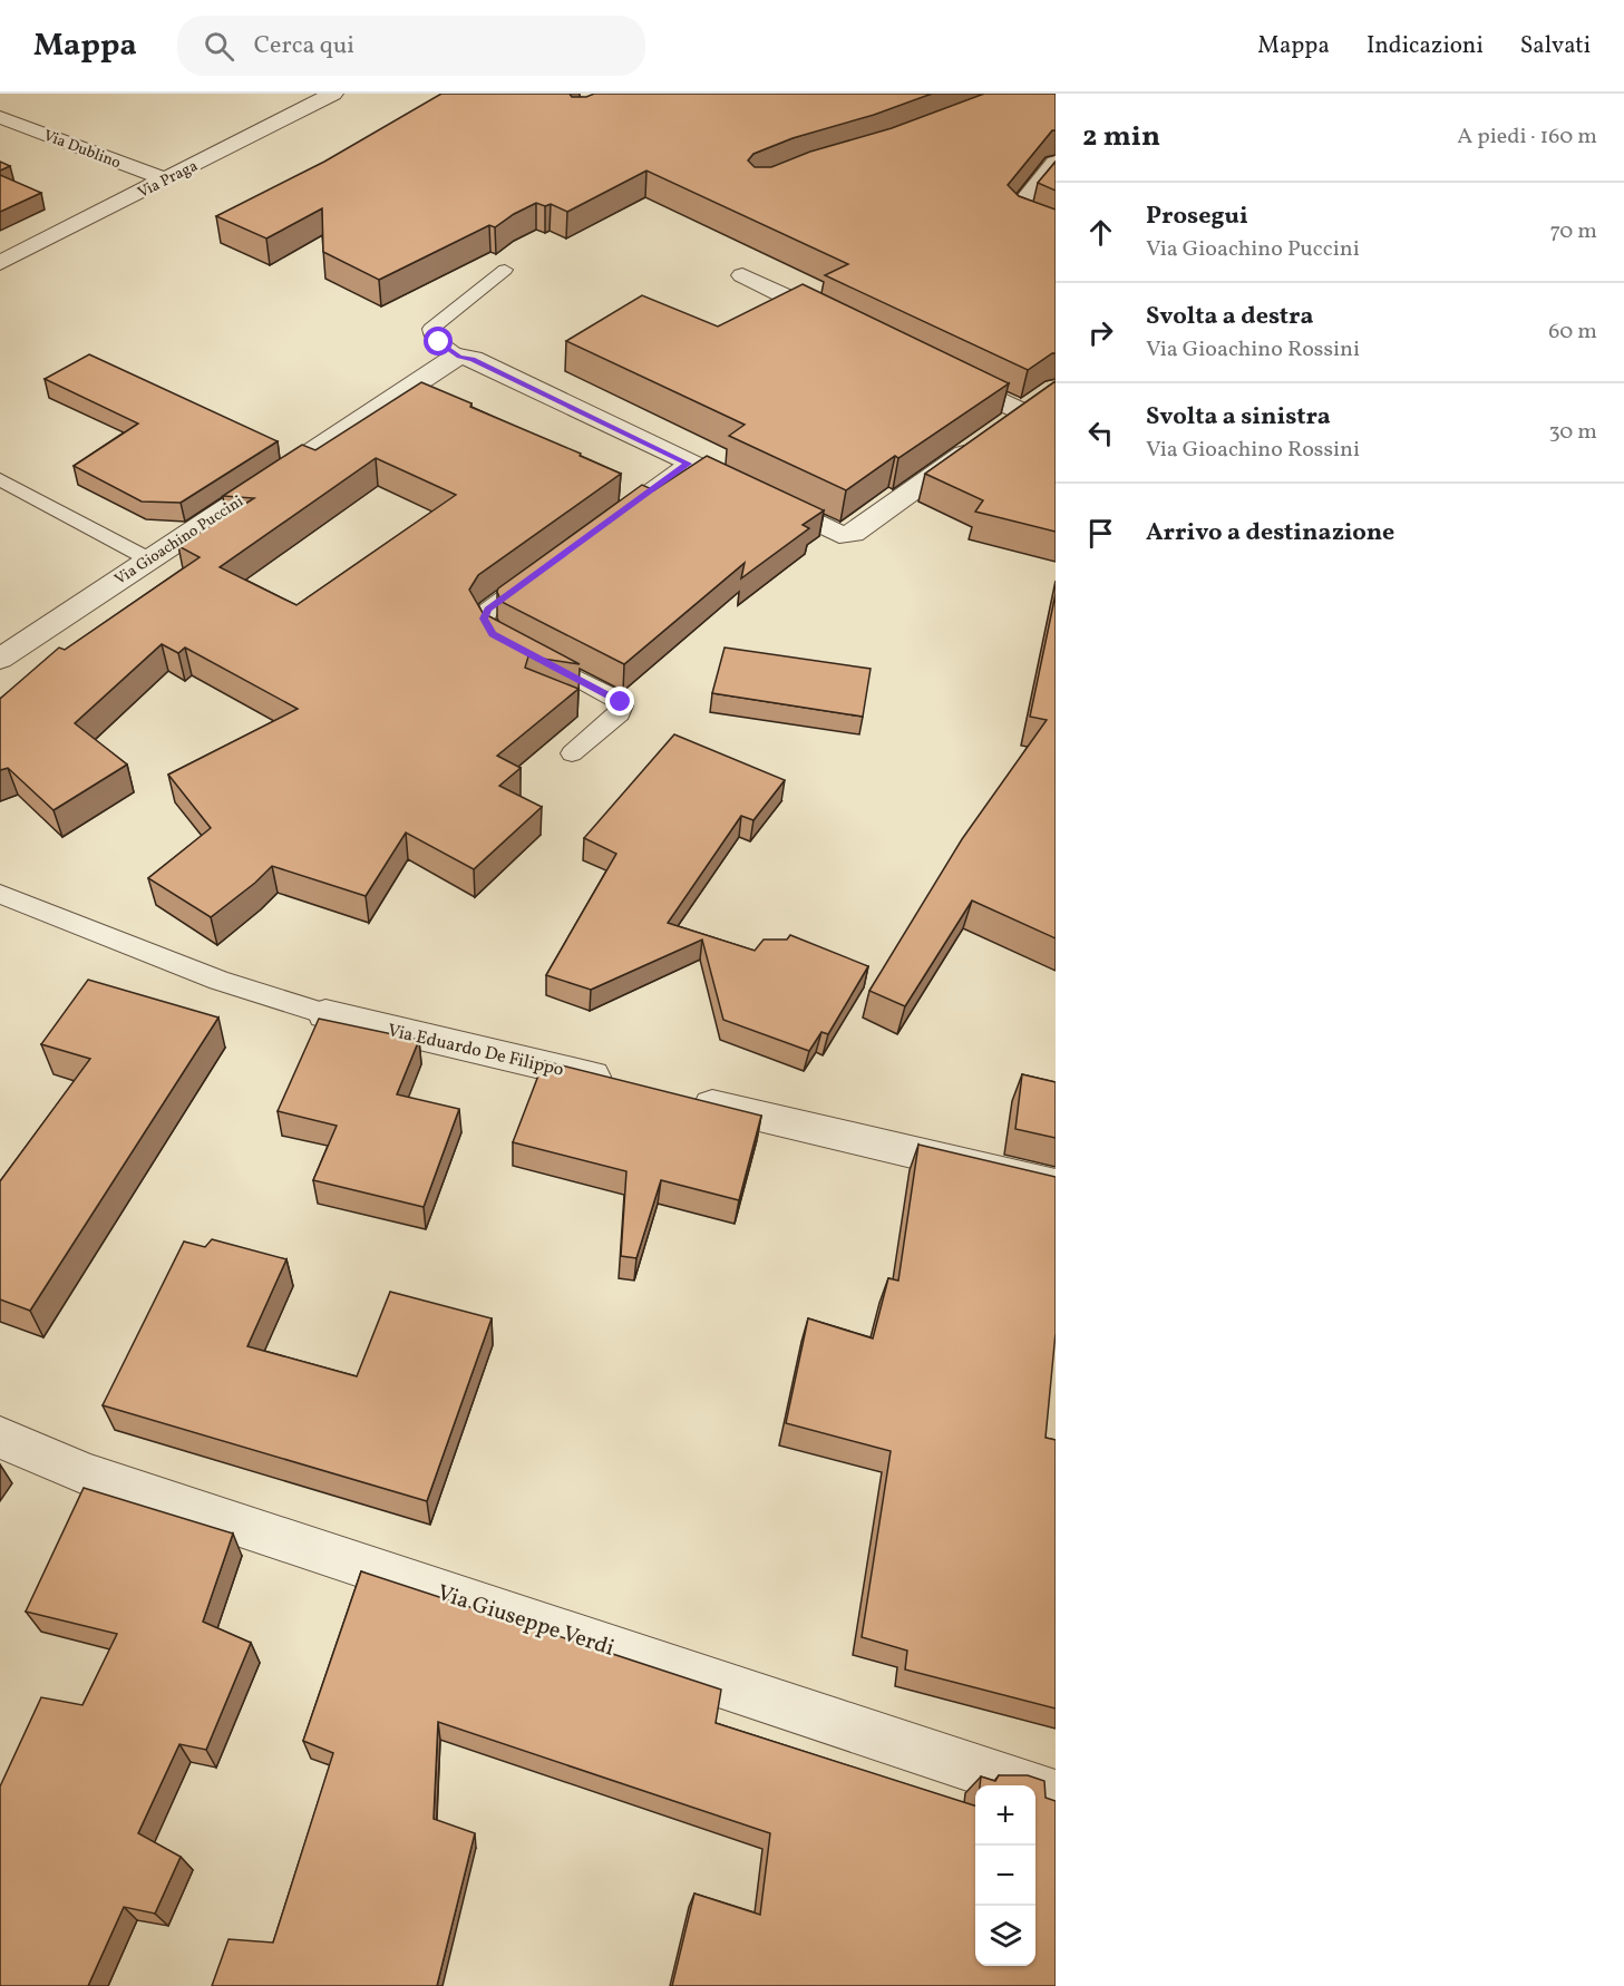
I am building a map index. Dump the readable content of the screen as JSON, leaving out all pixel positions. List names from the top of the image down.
{
  "streets": {
    "street": [
      "Via Dublino",
      "Via Praga",
      "Via Gioachino Puccini",
      "Via Eduardo De Filippo",
      "Via Giuseppe Verdi"
    ]
  },
  "crossings": [
    ["Via Dublino", "Via Praga"]
  ],
  "page": {
    "header": "Mappa",
    "search": "Cerca qui",
    "nav": ["Mappa", "Indicazioni", "Salvati"],
    "heading": ["2 min", "A piedi · 160 m"],
    "list": [
      ["Prosegui", "Via Gioachino Puccini", "70 m"],
      ["Svolta a destra", "Via Gioachino Rossini", "60 m"],
      ["Svolta a sinistra", "Via Gioachino Rossini", "30 m"],
      "Arrivo a destinazione"
    ],
    "map_buttons": ["+", "−"]
  }
}
